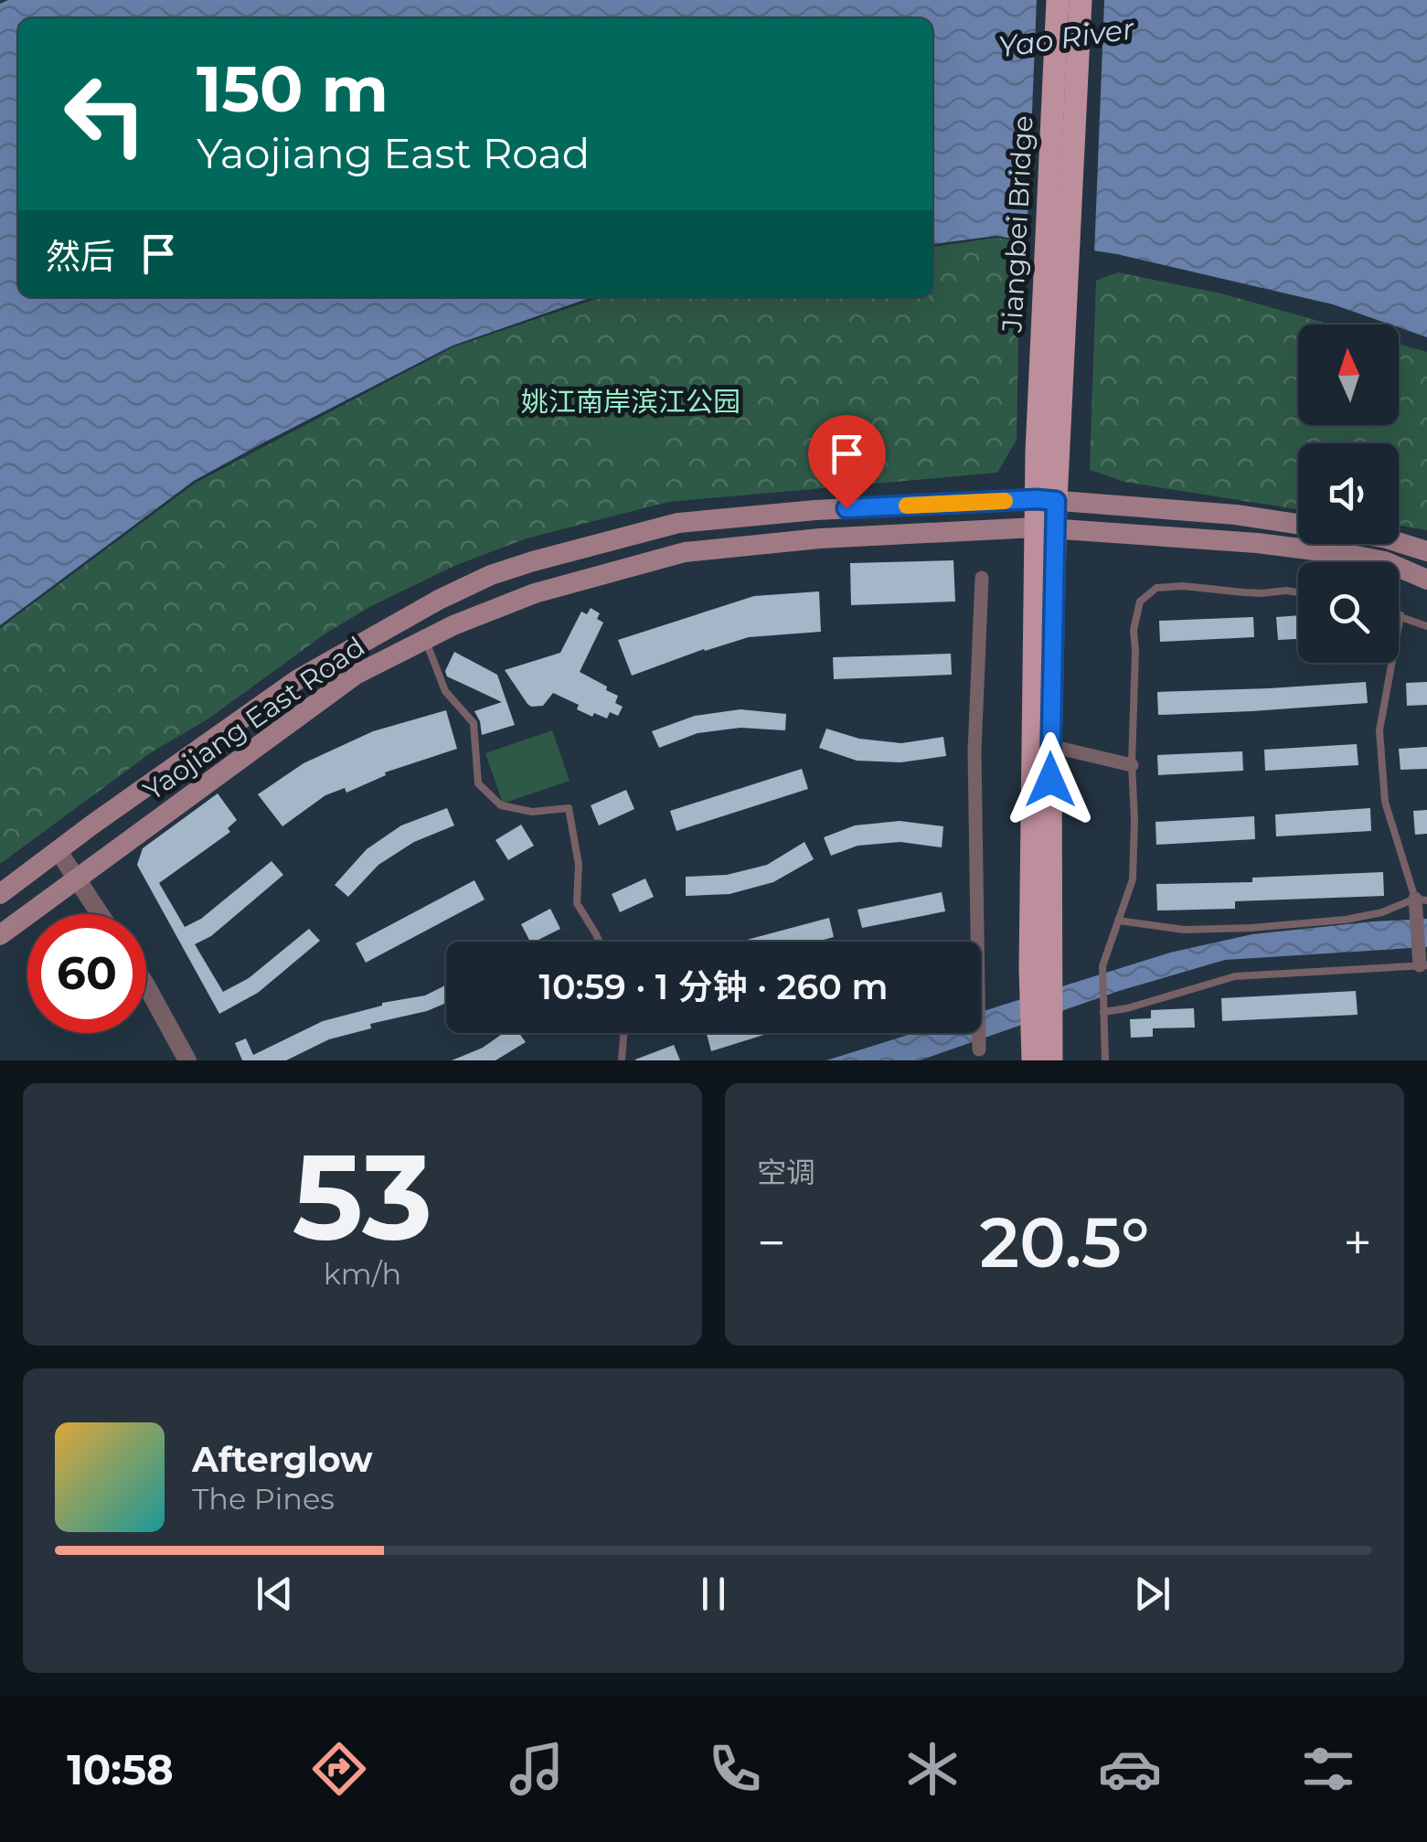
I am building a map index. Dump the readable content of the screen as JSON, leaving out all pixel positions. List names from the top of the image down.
{
  "streets": {
    "main road": ["Jiangbei Bridge", "Yaojiang East Road"]
  },
  "water": ["Yao River"],
  "parks": ["姚江南岸滨江公园"],
  "north": "top",
  "page": {
    "turn": ["150 m", "Yaojiang East Road"],
    "then": "然后",
    "limit": "60",
    "trip": "10:59 · 1 分钟 · 260 m",
    "tile": [
      ["53", "km/h"],
      "空调"
    ],
    "heat": ["−", "20.5°", "+"],
    "song": ["Afterglow", "The Pines"],
    "tabs": "10:58"
  }
}
